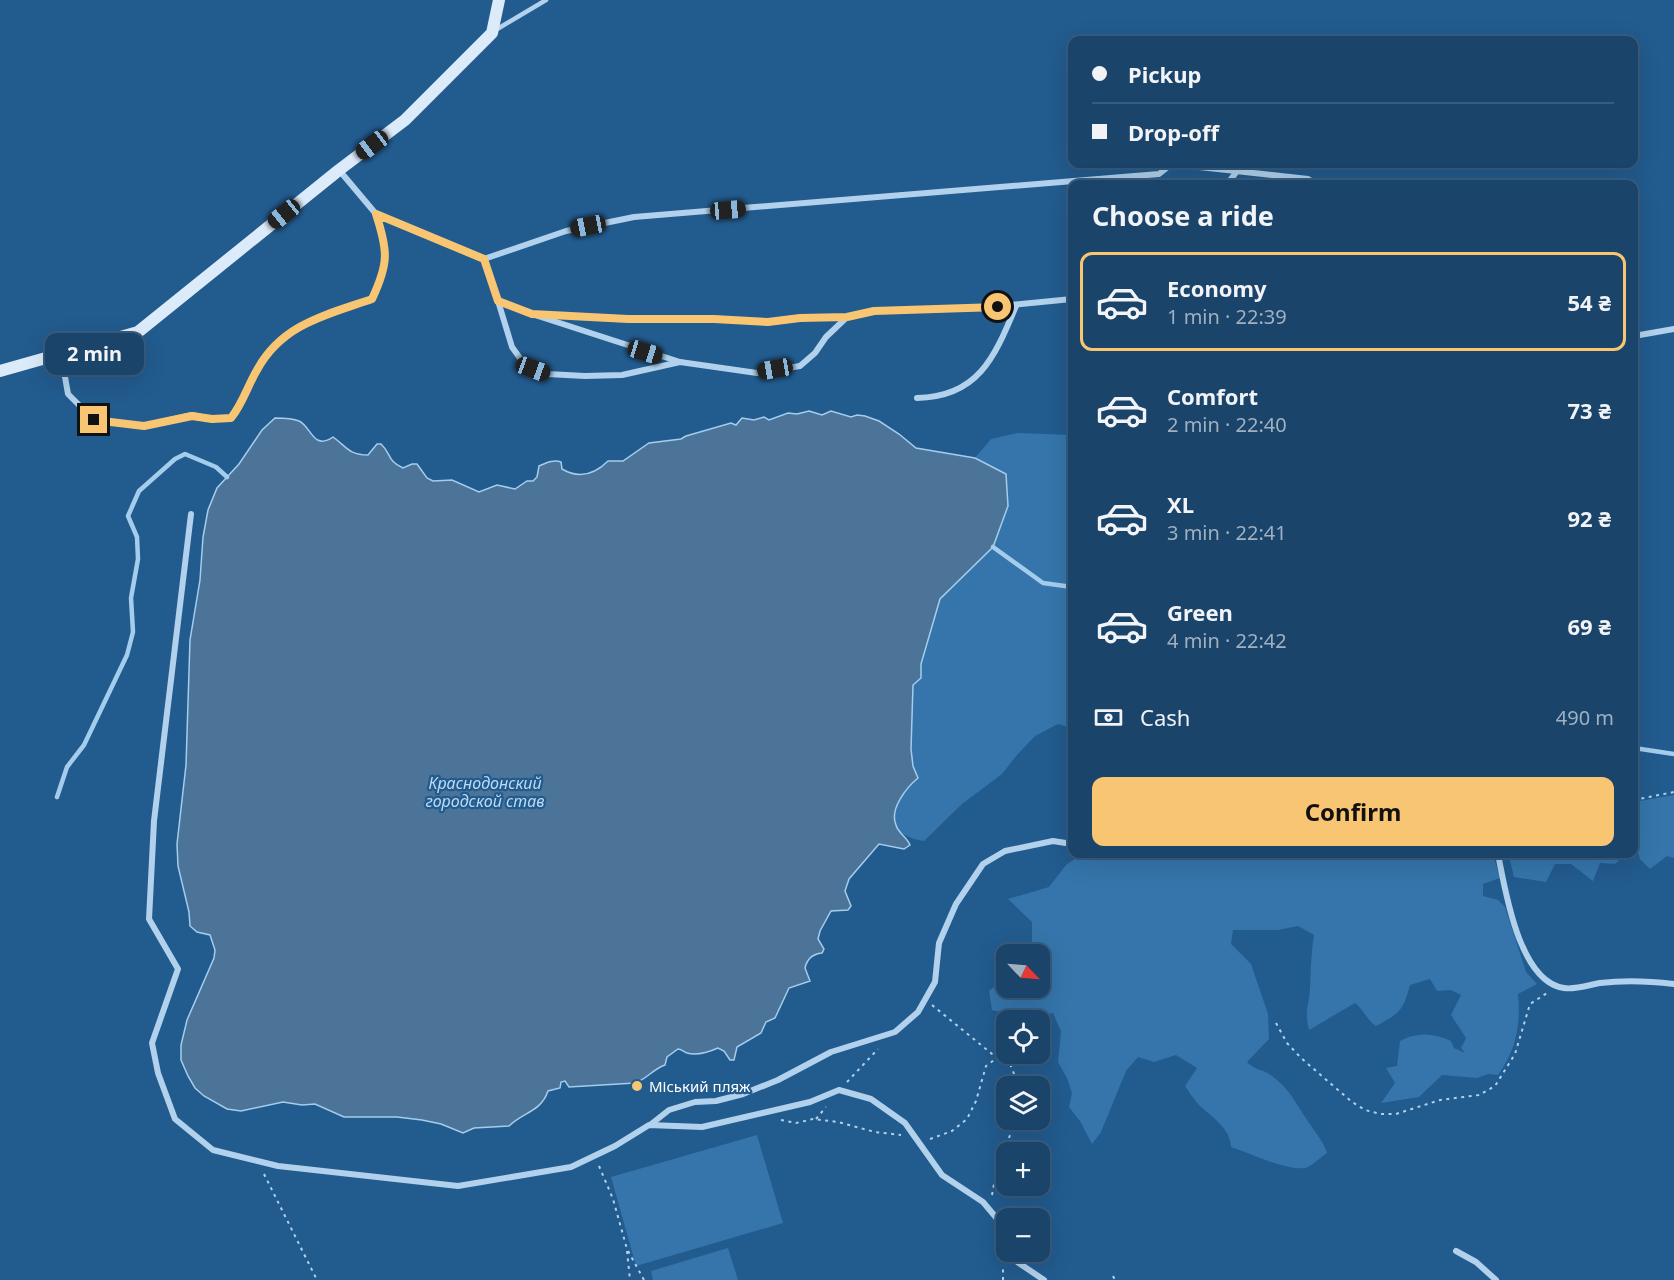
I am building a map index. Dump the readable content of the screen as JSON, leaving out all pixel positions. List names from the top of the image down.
{
  "water": ["Краснодонский городской став"],
  "places": ["Міський пляж"],
  "north": "bottom right",
  "page": {
    "banner": ["Pickup", "Drop-off"],
    "heading": "Choose a ride",
    "list": [
      {
        "name": "Economy",
        "note": "1 min · 22:39",
        "value": "54 ₴"
      },
      {
        "name": "Comfort",
        "note": "2 min · 22:40",
        "value": "73 ₴"
      },
      {
        "name": "XL",
        "note": "3 min · 22:41",
        "value": "92 ₴"
      },
      {
        "name": "Green",
        "note": "4 min · 22:42",
        "value": "69 ₴"
      }
    ],
    "bubble": "2 min",
    "pay": ["Cash", "490 m"],
    "buttons": "Confirm",
    "map_buttons": ["+", "−"]
  }
}
